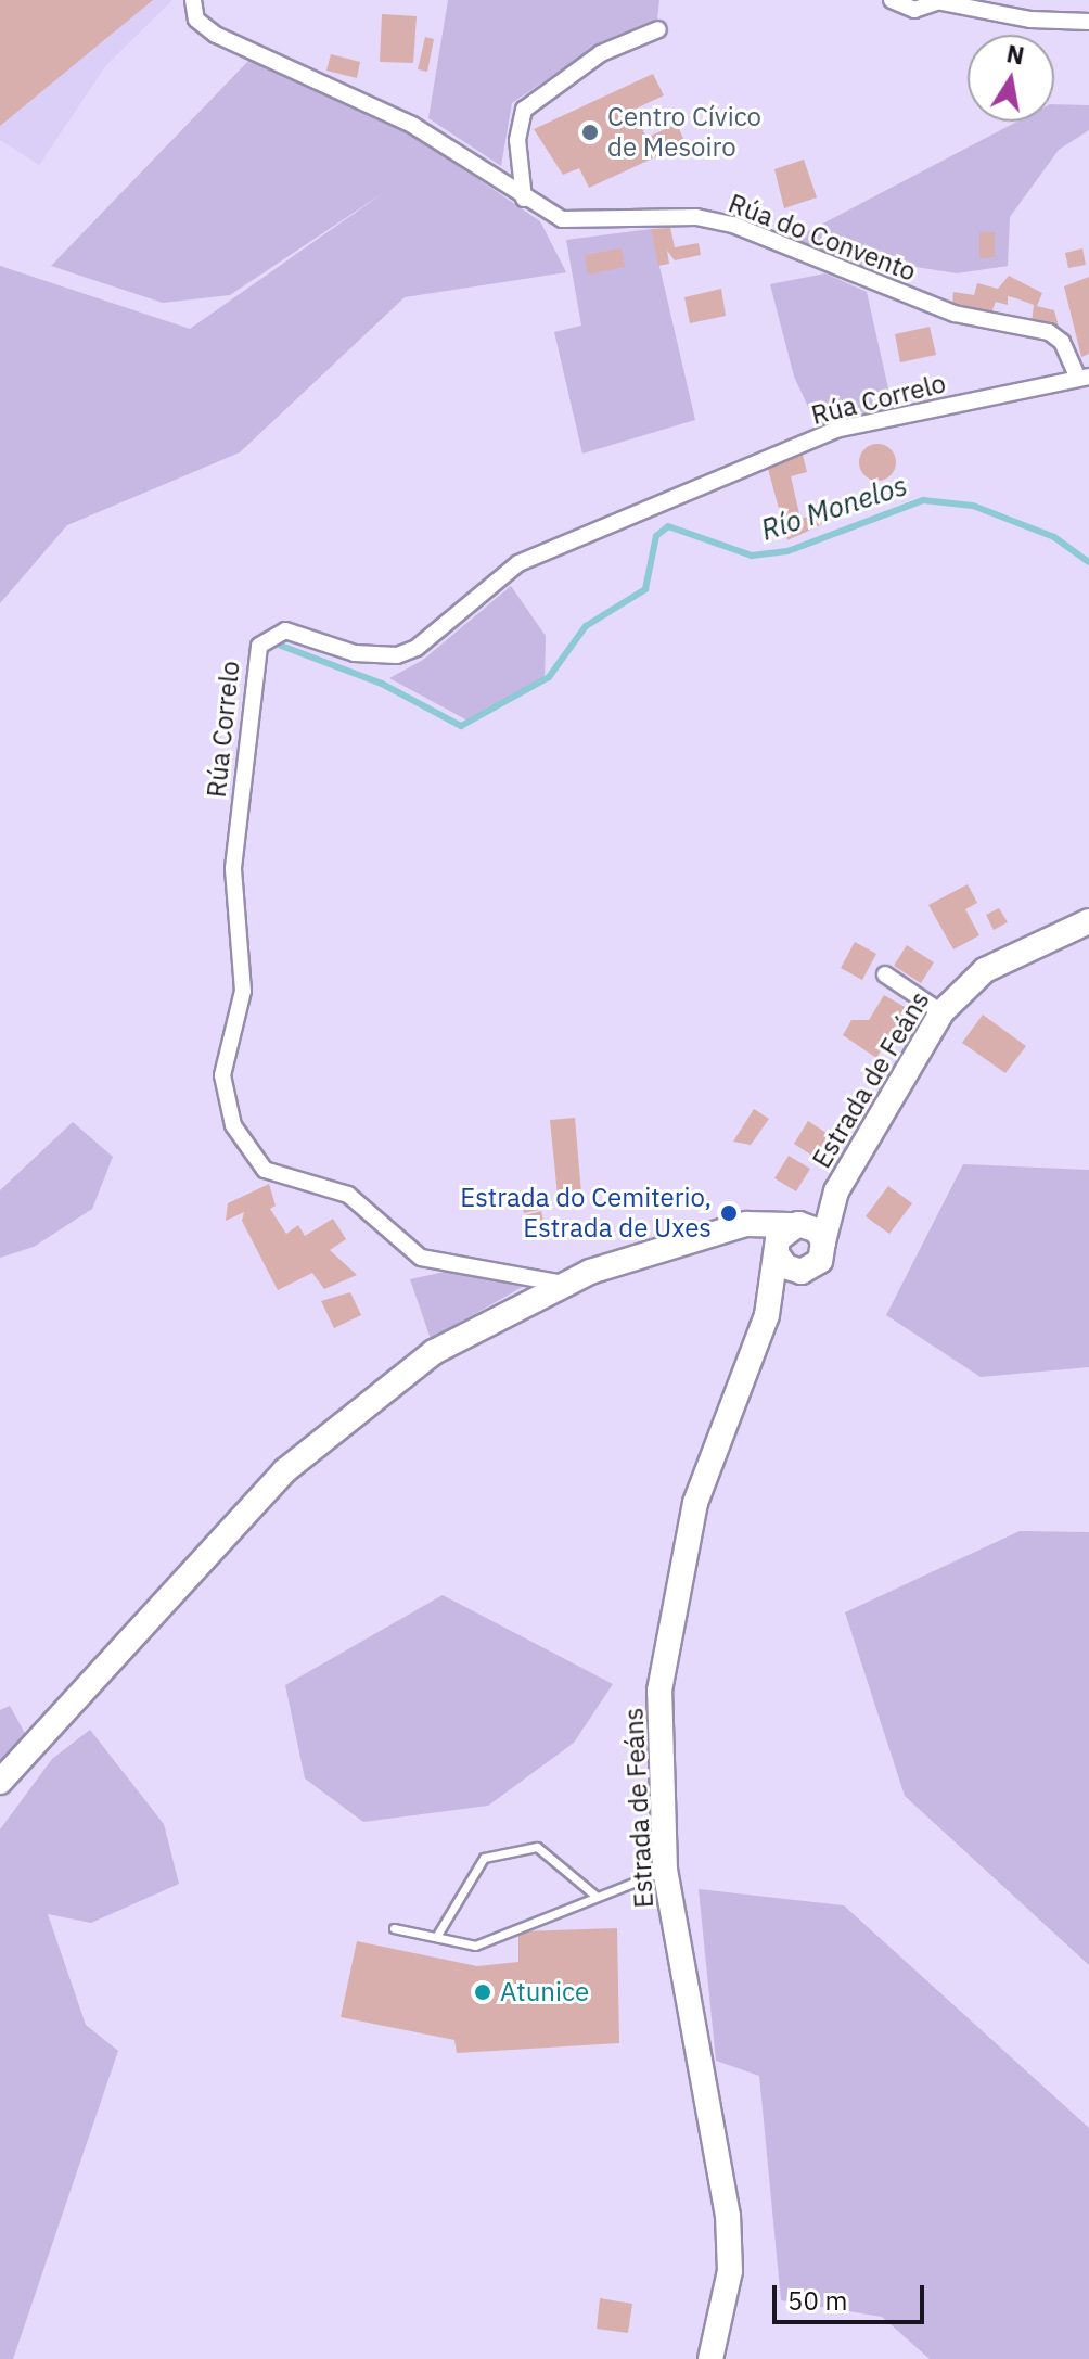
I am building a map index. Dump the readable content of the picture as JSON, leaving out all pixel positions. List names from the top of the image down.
{
  "streets": {
    "street": ["Rúa do Convento", "Rúa Correlo", "Estrada de Feáns"]
  },
  "crossings": [
    ["Rúa do Convento", "Rúa Correlo"]
  ],
  "water": ["Río Monelos"],
  "places": ["Centro Cívico de Mesoiro", "Estrada do Cemiterio, Estrada de Uxes", "Atunice"],
  "scale_bar": "50 m",
  "north": "top"
}
